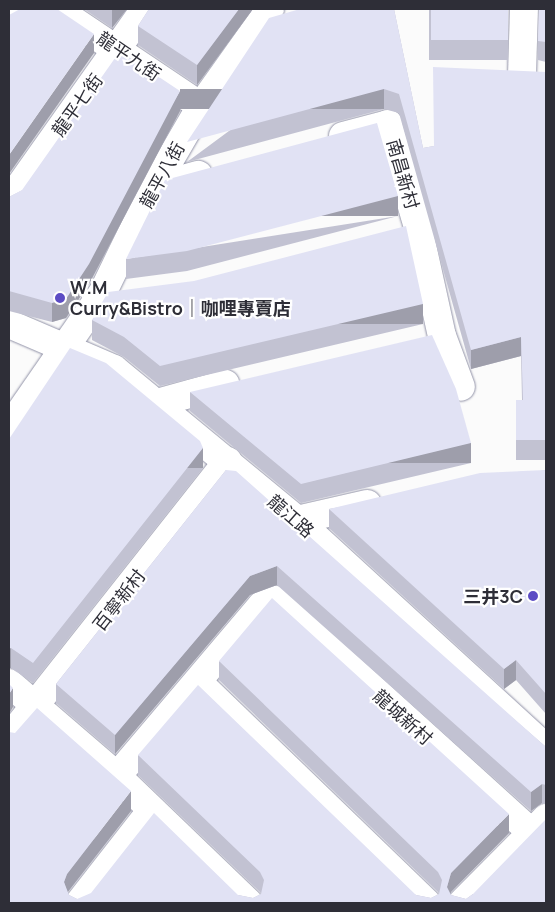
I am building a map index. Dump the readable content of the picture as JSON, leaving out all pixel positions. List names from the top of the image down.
{
  "streets": {
    "street": [
      "龍平九街",
      "龍平七街",
      "南昌新村",
      "龍平八街",
      "龍江路",
      "百寧新村",
      "龍城新村"
    ]
  },
  "crossings": [
    ["龍平九街", "龍平七街"],
    ["龍平九街", "龍平八街"],
    ["龍平八街", "龍江路"],
    ["龍江路", "百寧新村"]
  ],
  "places": ["W.M Curry&Bistro｜咖哩專賣店", "三井3C"]
}
